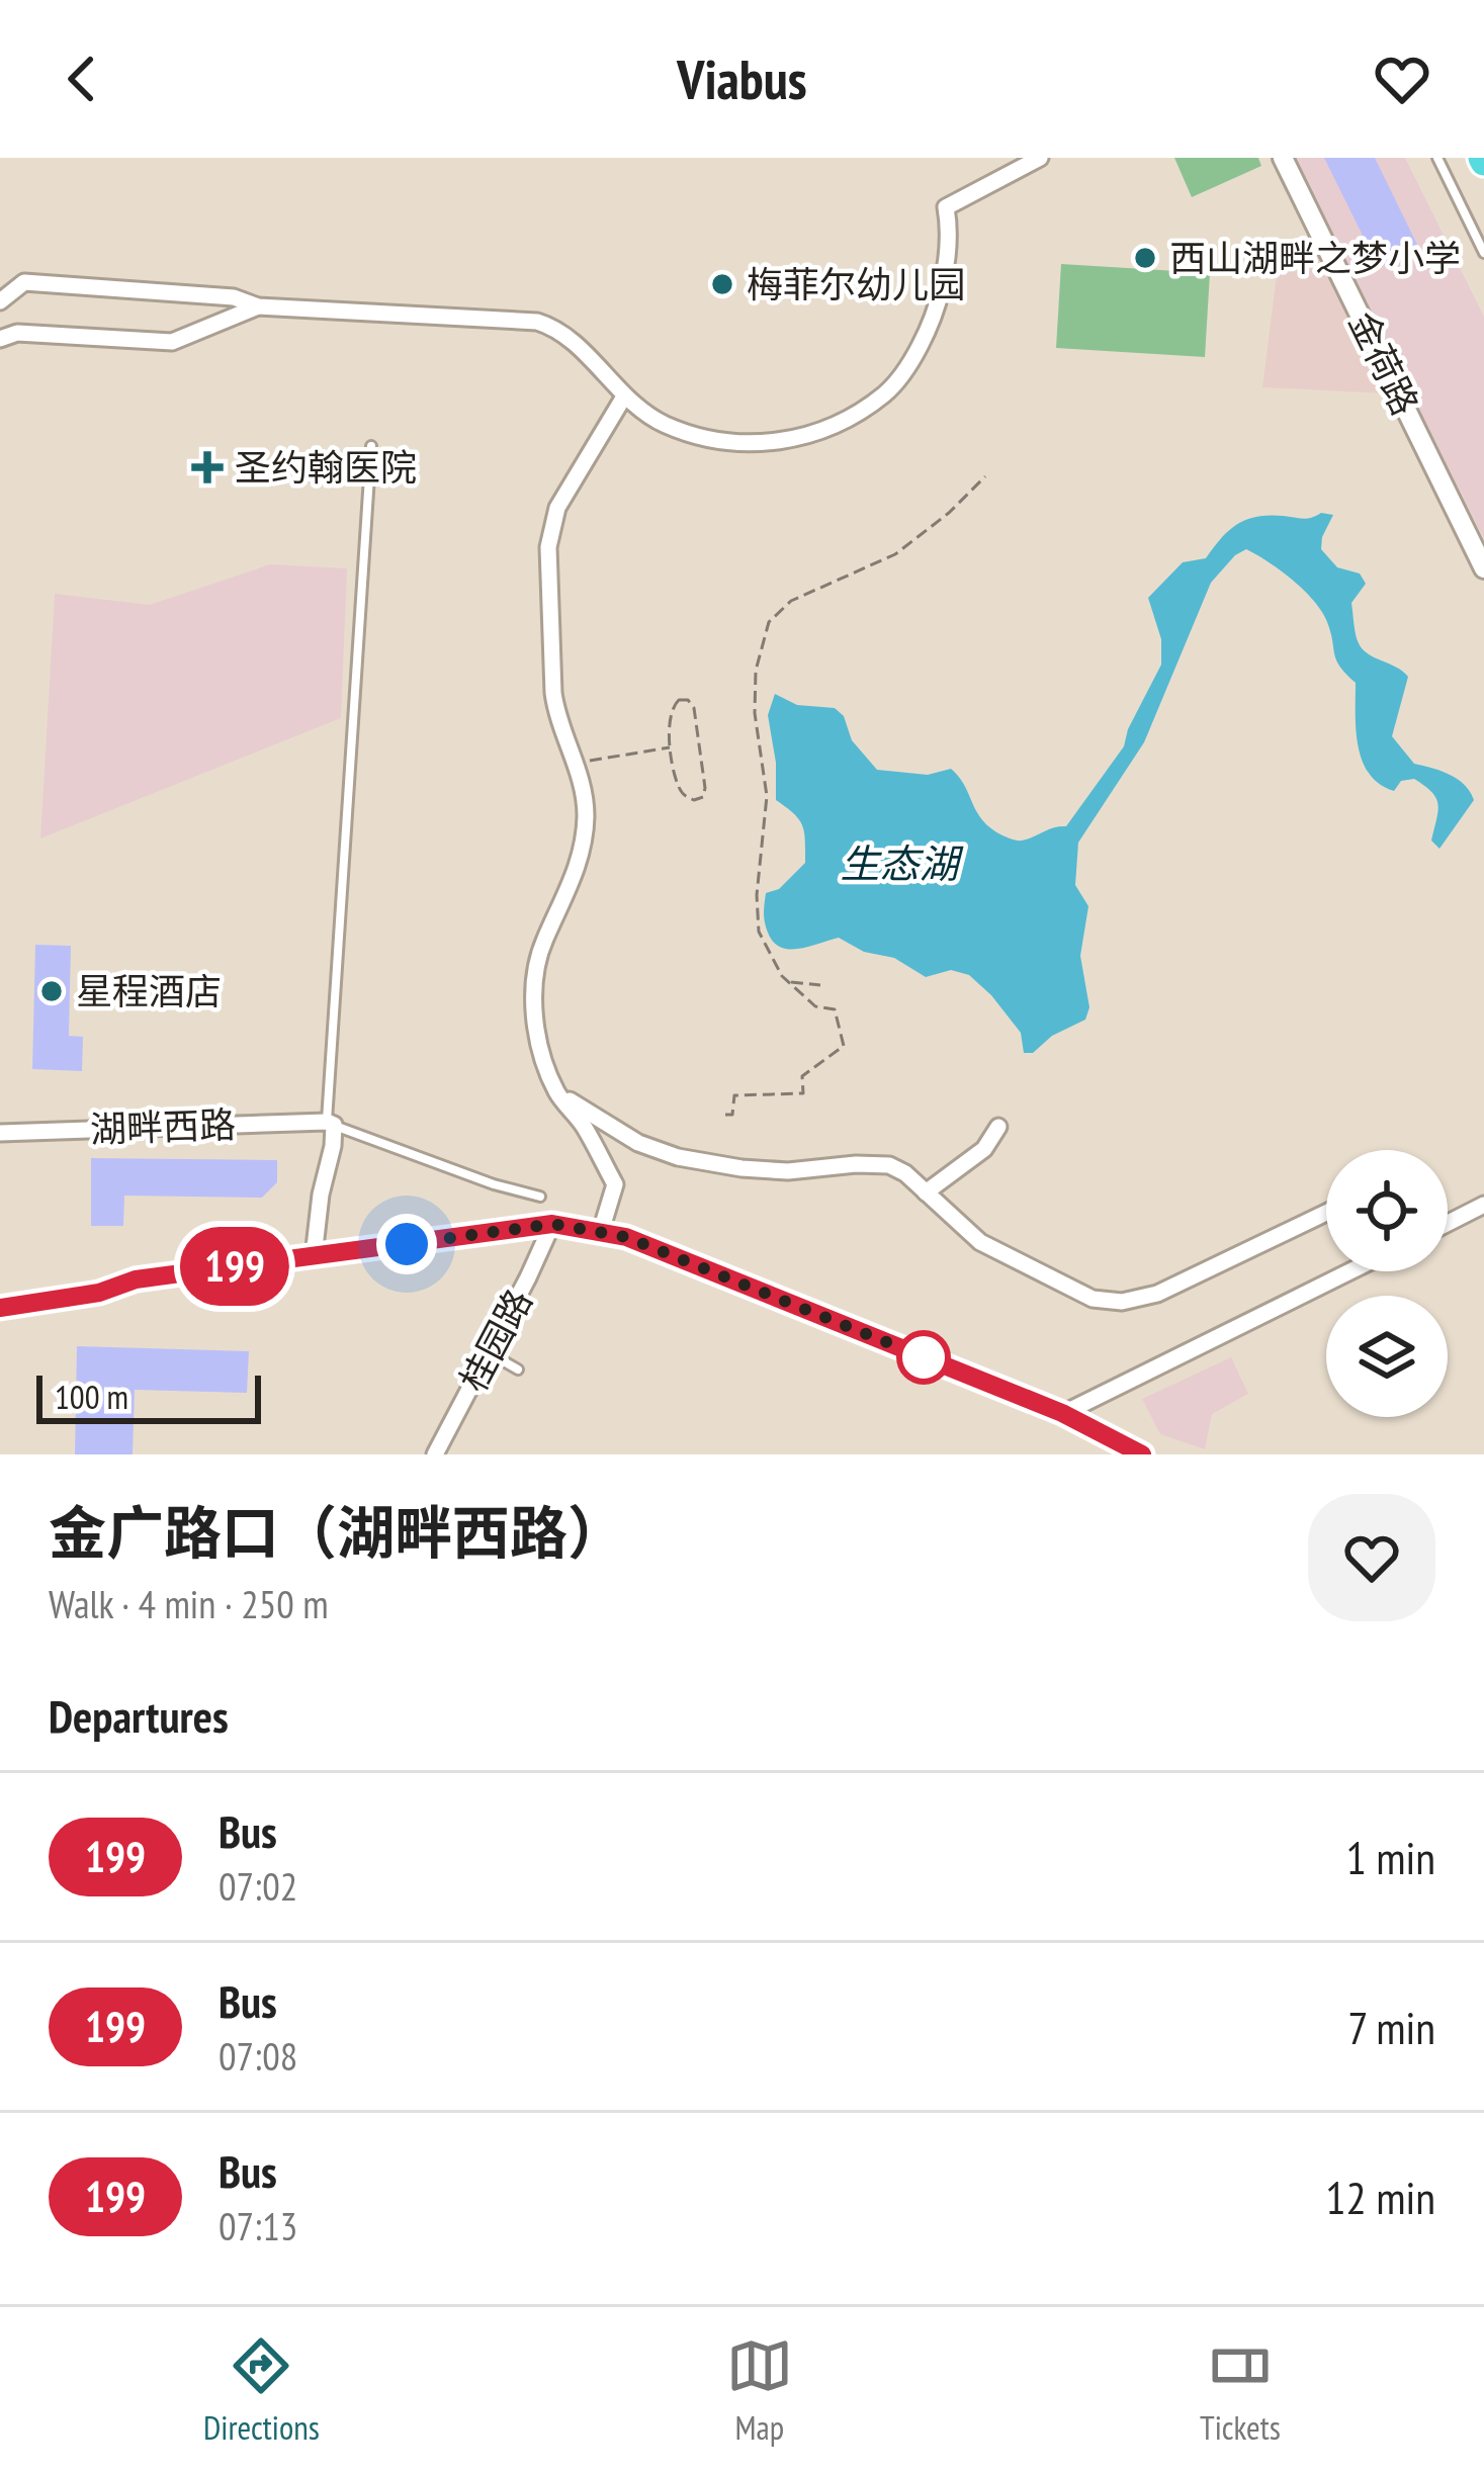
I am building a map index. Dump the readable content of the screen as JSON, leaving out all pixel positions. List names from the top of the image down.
{
  "streets": {
    "street": ["金荷路", "湖畔西路", "桂园路"]
  },
  "water": ["生态湖"],
  "places": {
    "other": ["西山湖畔之梦小学", "梅菲尔幼儿园", "星程酒店"],
    "health": ["圣约翰医院"]
  },
  "lines": ["bus line 199"],
  "scale_bar": "100 m",
  "page": {
    "header": "Viabus",
    "on_map": "199",
    "scale": "100 m",
    "heading": [
      ["金广路口（湖畔西路）", "Walk · 4 min · 250 m"],
      "Departures"
    ],
    "list": [
      {
        "mark": "199",
        "name": "Bus",
        "note": "07:02",
        "value": "1 min"
      },
      {
        "mark": "199",
        "name": "Bus",
        "note": "07:08",
        "value": "7 min"
      },
      {
        "mark": "199",
        "name": "Bus",
        "note": "07:13",
        "value": "12 min"
      }
    ],
    "tabs": ["Directions", "Map", "Tickets"]
  }
}
